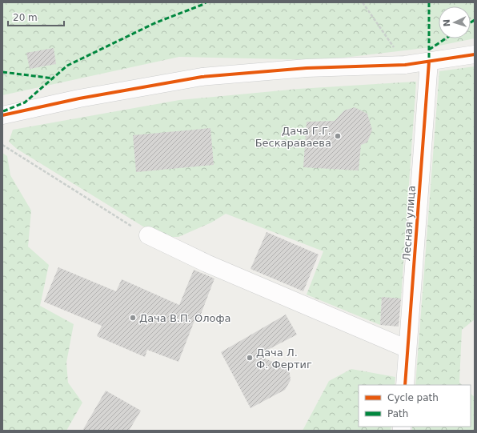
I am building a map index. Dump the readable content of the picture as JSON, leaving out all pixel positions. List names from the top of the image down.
{
  "streets": {
    "street": ["Лесная улица"]
  },
  "places": ["Дача Г.Г. Бескараваева", "Дача В.П. Олофа", "Дача Л. Ф. Фертиг"],
  "legend": ["Cycle path", "Path"],
  "scale_bar": "20 m",
  "north": "left"
}
